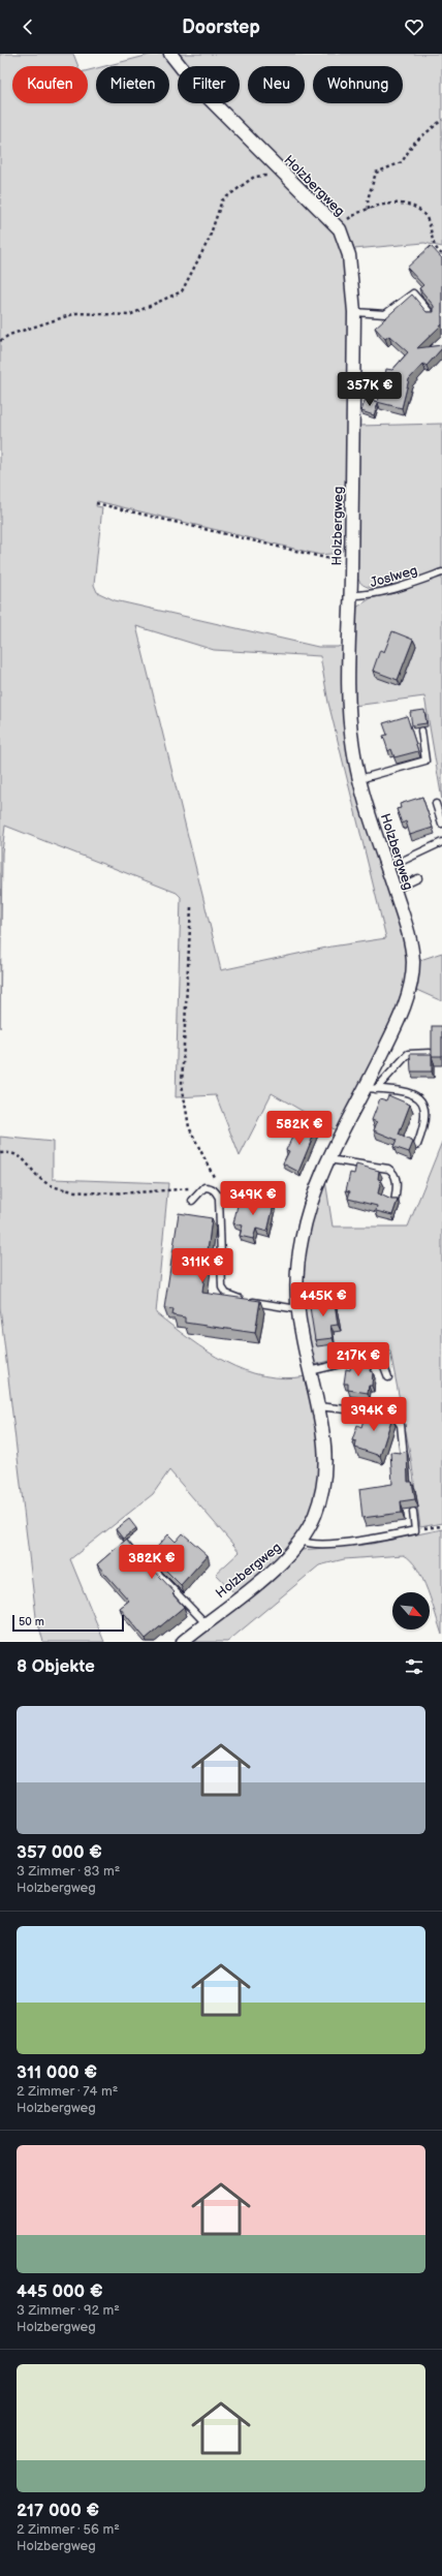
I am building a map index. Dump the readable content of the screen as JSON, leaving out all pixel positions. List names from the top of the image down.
{
  "streets": {
    "street": ["Holzbergweg"],
    "lane": ["Joslweg"]
  },
  "crossings": [
    ["Holzbergweg", "Joslweg"]
  ],
  "scale_bar": "50 m",
  "north": "bottom right",
  "page": {
    "header": "Doorstep",
    "chip": [
      "Kaufen",
      "Mieten",
      "Filter",
      "Neu",
      "Wohnung"
    ],
    "price": [
      "357K €",
      "582K €",
      "349K €",
      "311K €",
      "445K €",
      "217K €",
      "394K €",
      "382K €"
    ],
    "scale": "50 m",
    "heading": "8 Objekte",
    "list": [
      {
        "name": "357 000 €",
        "note": "3 Zimmer · 83 m² · Holzbergweg"
      },
      {
        "name": "311 000 €",
        "note": "2 Zimmer · 74 m² · Holzbergweg"
      },
      {
        "name": "445 000 €",
        "note": "3 Zimmer · 92 m² · Holzbergweg"
      },
      {
        "name": "217 000 €",
        "note": "2 Zimmer · 56 m² · Holzbergweg"
      }
    ]
  }
}
